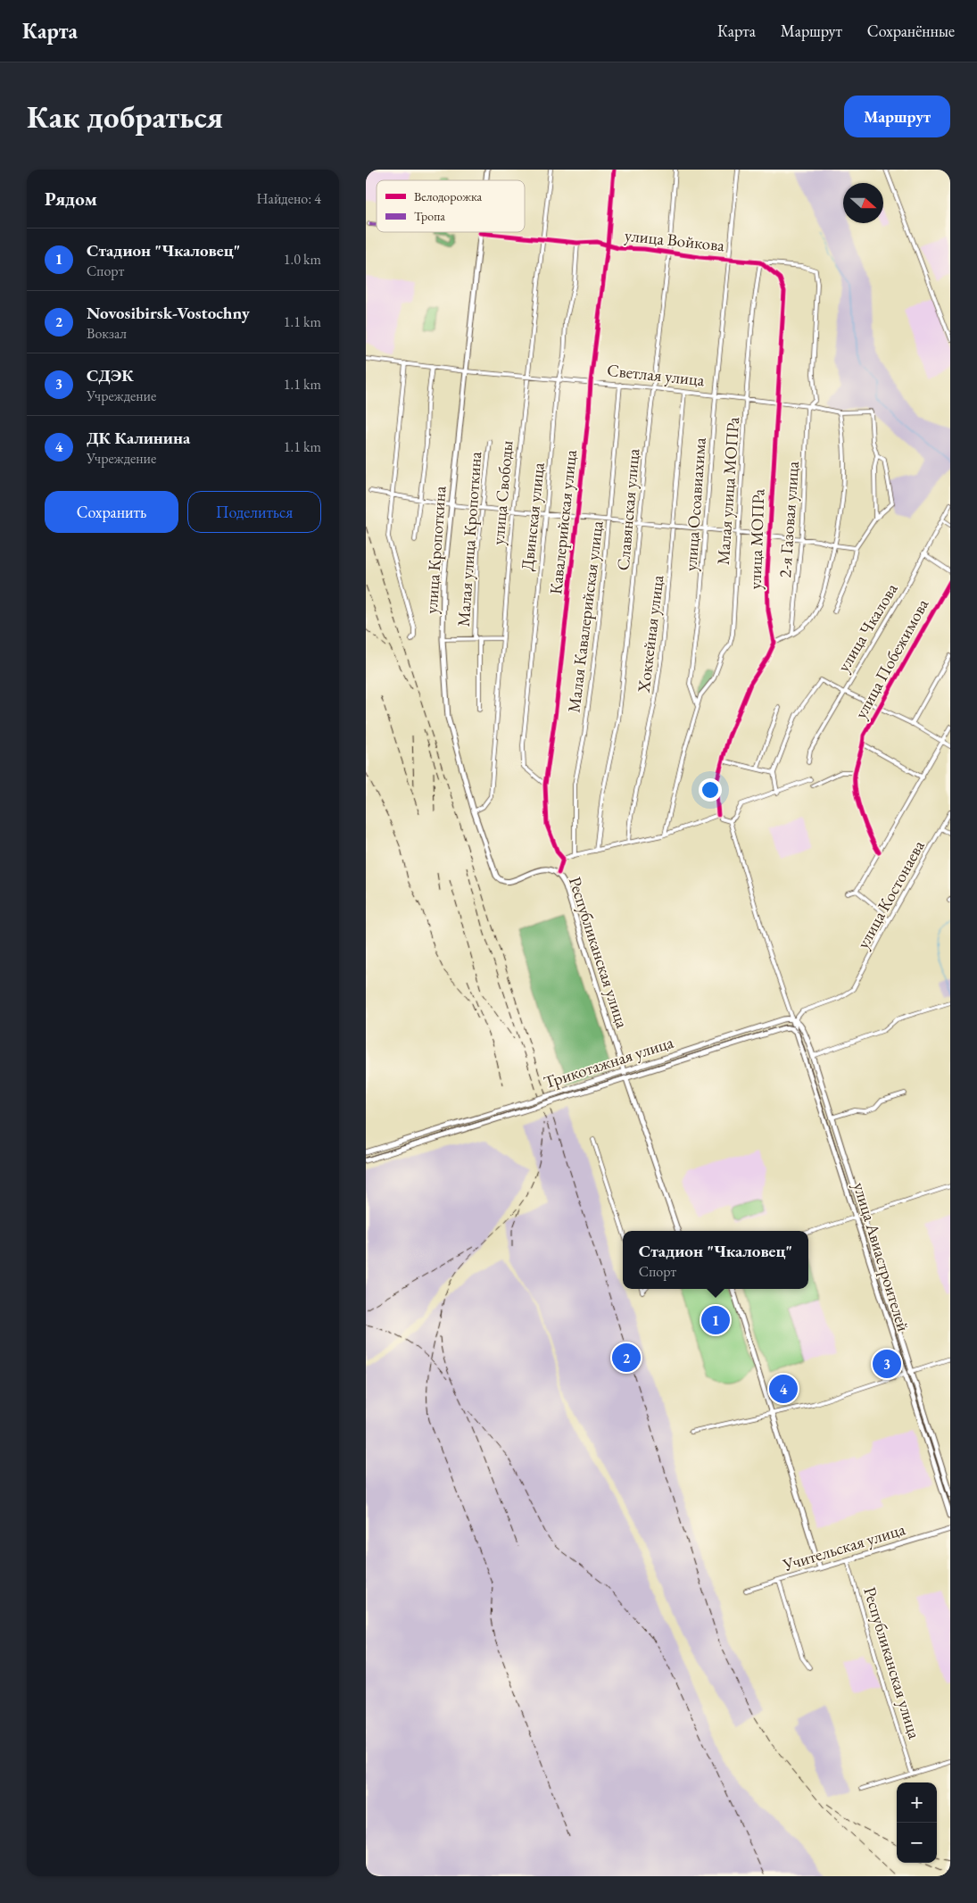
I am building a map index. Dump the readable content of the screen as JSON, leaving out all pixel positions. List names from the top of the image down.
{
  "streets": {
    "main road": [
      "улица Кропоткина",
      "Республиканская улица",
      "Трикотажная улица",
      "улица Авиастроителей",
      "Учительская улица"
    ],
    "street": [
      "улица Войкова",
      "Светлая улица",
      "Малая улица МОПРа",
      "улица Свободы",
      "улица Осоавиахима",
      "Славянская улица",
      "Двинская улица",
      "2-я Газовая улица",
      "Кавалерийская улица",
      "Малая улица Кропоткина",
      "улица МОПРа",
      "Малая Кавалерийская улица",
      "улица Чкалова",
      "Хоккейная улица",
      "улица Побежимова",
      "улица Костонаева"
    ]
  },
  "crossings": [
    ["улица Войкова", "Малая улица МОПРа"],
    ["улица Войкова", "улица Свободы"],
    ["улица Войкова", "улица Осоавиахима"],
    ["улица Войкова", "Славянская улица"],
    ["улица Войкова", "Двинская улица"],
    ["улица Войкова", "2-я Газовая улица"],
    ["улица Войкова", "Кавалерийская улица"],
    ["улица Войкова", "улица МОПРа"],
    ["Светлая улица", "Малая улица МОПРа"],
    ["Светлая улица", "улица Свободы"],
    ["Светлая улица", "улица Осоавиахима"],
    ["Светлая улица", "Славянская улица"],
    ["Светлая улица", "Двинская улица"],
    ["Светлая улица", "2-я Газовая улица"],
    ["Светлая улица", "Кавалерийская улица"],
    ["Светлая улица", "улица МОПРа"],
    ["Светлая улица", "улица Кропоткина"],
    ["Светлая улица", "Малая Кавалерийская улица"],
    ["Светлая улица", "Хоккейная улица"],
    ["Малая улица МОПРа", "улица Осоавиахима"],
    ["Малая улица МОПРа", "2-я Газовая улица"],
    ["Малая улица МОПРа", "улица МОПРа"],
    ["улица Свободы", "Малая улица Кропоткина"],
    ["улица Свободы", "улица Кропоткина"],
    ["Двинская улица", "Кавалерийская улица"],
    ["2-я Газовая улица", "улица МОПРа"],
    ["Малая улица Кропоткина", "улица Кропоткина"],
    ["улица Кропоткина", "Республиканская улица"],
    ["улица Костонаева", "Трикотажная улица"],
    ["Республиканская улица", "Трикотажная улица"],
    ["Республиканская улица", "Учительская улица"],
    ["Трикотажная улица", "улица Авиастроителей"]
  ],
  "legend": ["Велодорожка", "Тропа"],
  "north": "right",
  "page": {
    "header": "Карта",
    "nav": ["Карта", "Маршрут", "Сохранённые"],
    "buttons": [
      "Маршрут",
      ["Сохранить", "Поделиться"]
    ],
    "title": "Как добраться",
    "heading": ["Рядом", "Найдено: 4"],
    "list": [
      {
        "mark": "1",
        "name": "Стадион \"Чкаловец\"",
        "note": "Спорт",
        "value": "1.0 km"
      },
      {
        "mark": "2",
        "name": "Novosibirsk-Vostochny",
        "note": "Вокзал",
        "value": "1.1 km"
      },
      {
        "mark": "3",
        "name": "СДЭК",
        "note": "Учреждение",
        "value": "1.1 km"
      },
      {
        "mark": "4",
        "name": "ДК Калинина",
        "note": "Учреждение",
        "value": "1.1 km"
      }
    ],
    "popup": ["Стадион \"Чкаловец\"", "Спорт"],
    "pins": [
      "1",
      "2",
      "3",
      "4"
    ],
    "map_buttons": ["+", "−"]
  }
}
